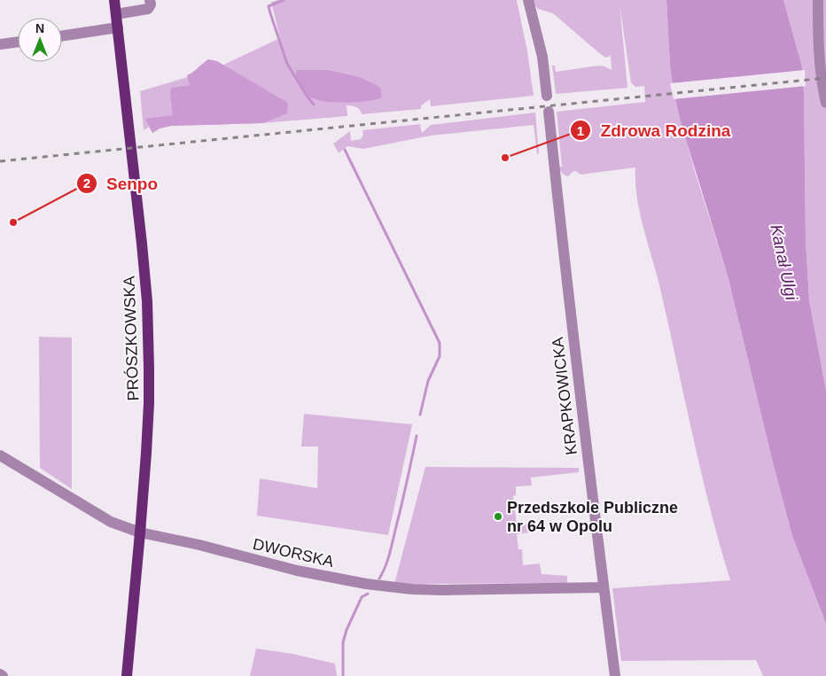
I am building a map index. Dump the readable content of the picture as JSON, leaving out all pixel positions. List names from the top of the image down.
{
  "streets": {
    "main road": ["PRÓSZKOWSKA"],
    "street": ["KRAPKOWICKA", "DWORSKA"]
  },
  "crossings": [
    ["PRÓSZKOWSKA", "DWORSKA"],
    ["KRAPKOWICKA", "DWORSKA"]
  ],
  "water": ["Kanał Ulgi"],
  "places": ["Zdrowa Rodzina", "Senpo", "Przedszkole Publiczne nr 64 w Opolu"],
  "north": "top"
}
